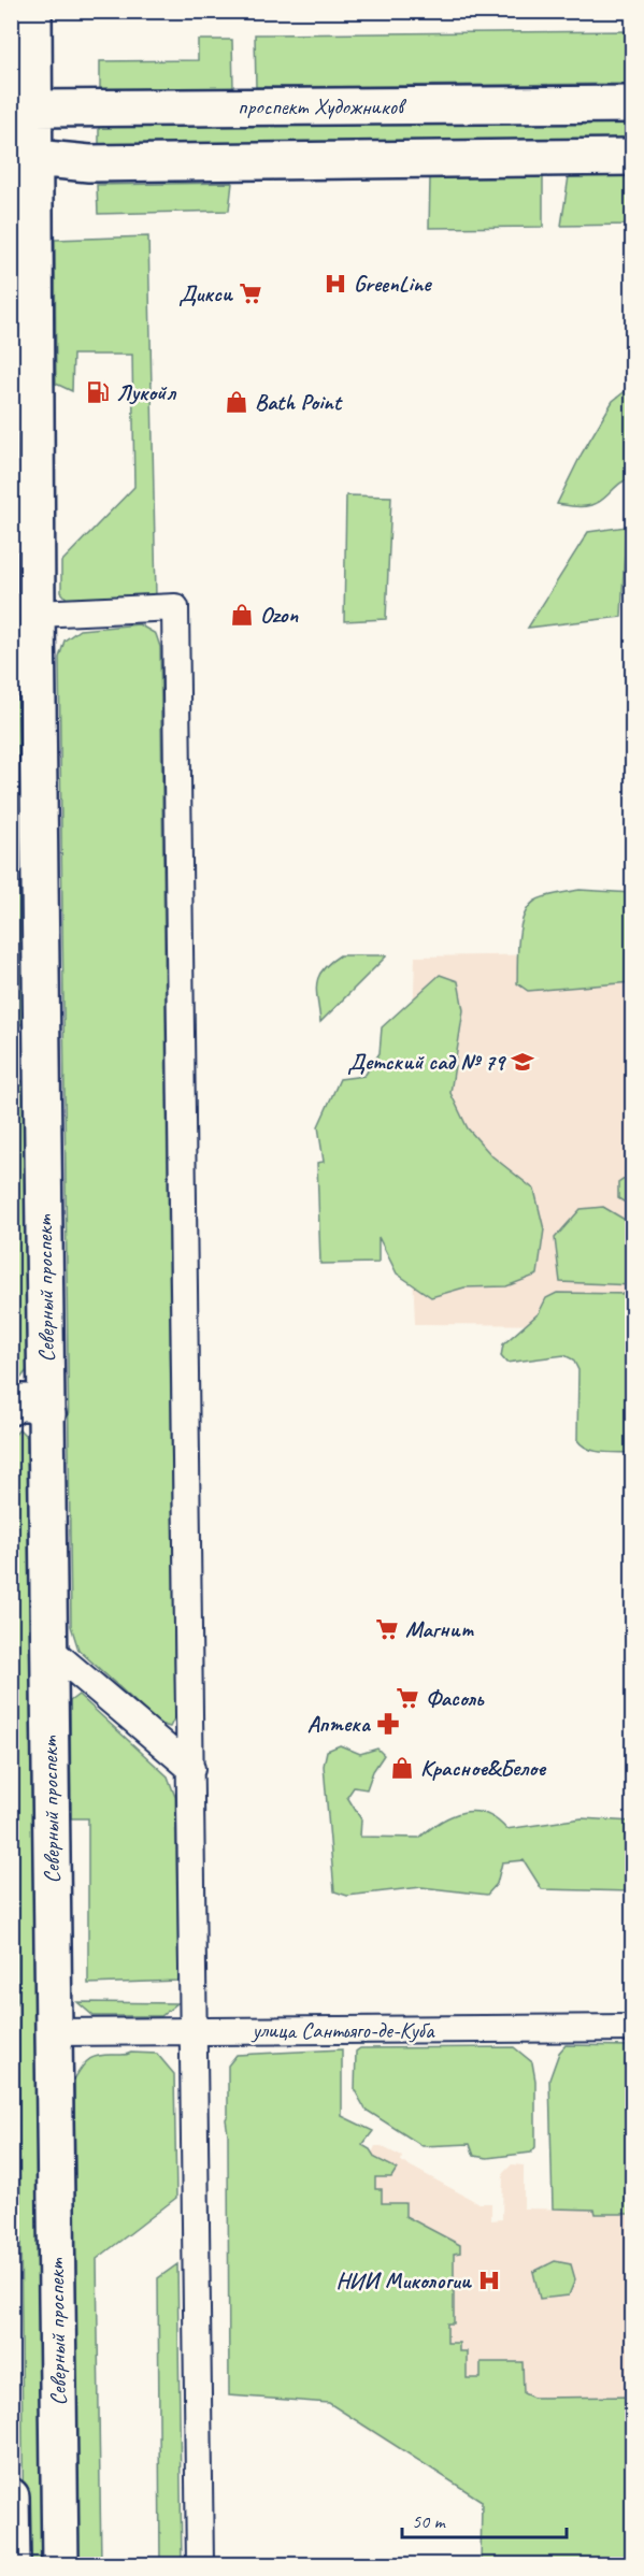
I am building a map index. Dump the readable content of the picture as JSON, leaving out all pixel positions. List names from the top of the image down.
{
  "streets": {
    "main road": ["проспект Художников", "Северный проспект"],
    "street": ["улица Сантьяго-де-Куба"]
  },
  "crossings": [
    ["проспект Художников", "Северный проспект"],
    ["Северный проспект", "улица Сантьяго-де-Куба"]
  ],
  "places": {
    "hospital": ["GreenLine", "НИИ Микологии"],
    "supermarket": ["Дикси", "Магнит", "Фасоль"],
    "fuel station": ["Лукойл"],
    "shop": ["Bath Point", "Ozon", "Красное&Белое"],
    "school or university": ["Детский сад № 79"],
    "pharmacy": ["Аптека"]
  },
  "scale_bar": "50 m"
}
